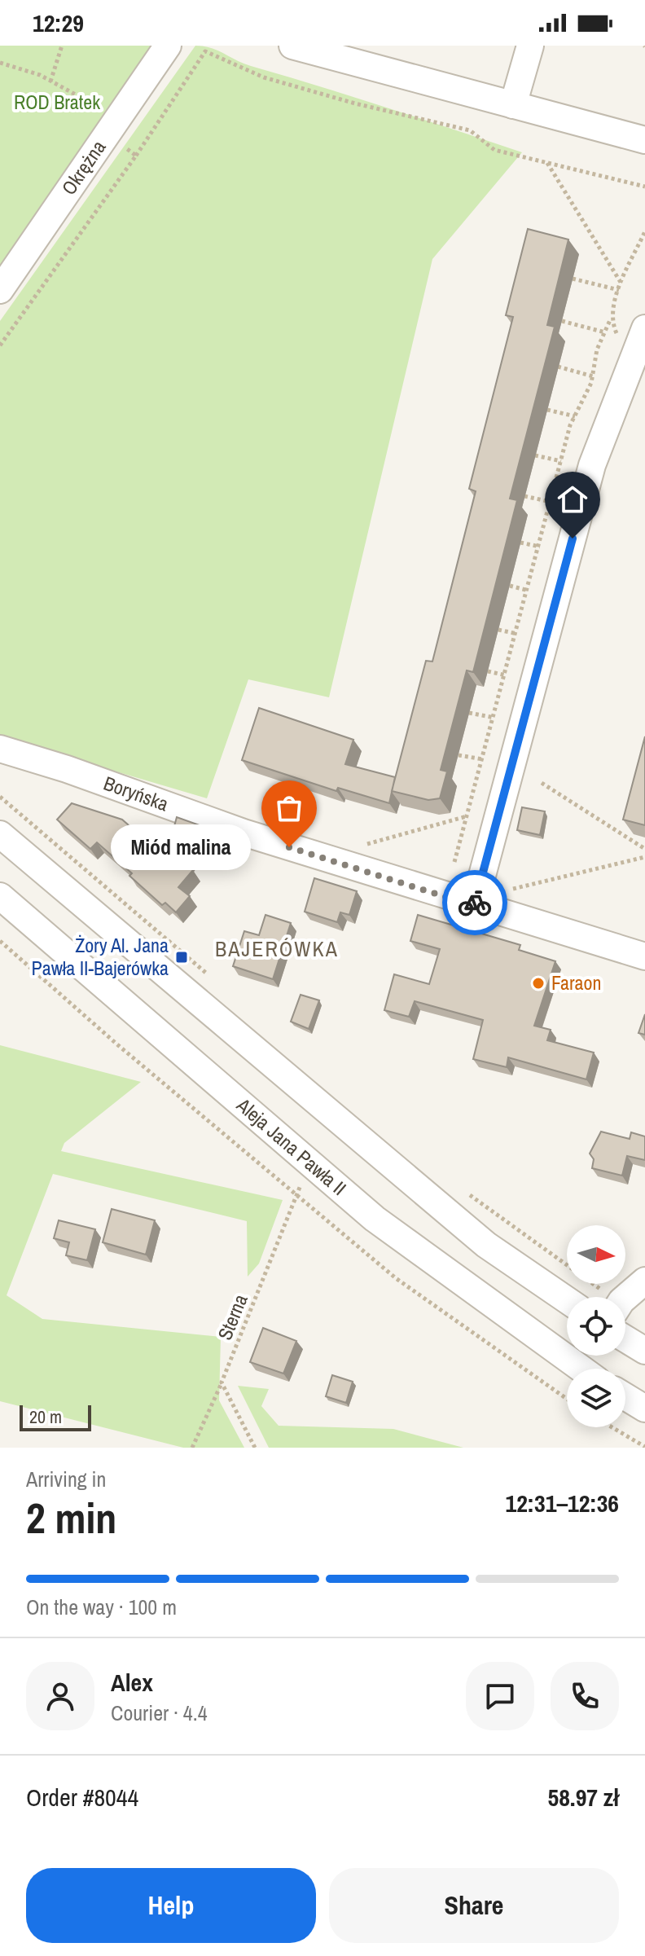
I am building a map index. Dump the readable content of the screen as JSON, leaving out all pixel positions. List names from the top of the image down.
{
  "streets": {
    "street": ["Okrężna", "Boryńska", "Aleja Jana Pawła II"],
    "path": ["Sterna"]
  },
  "districts": ["BAJERÓWKA"],
  "parks": ["ROD Bratek"],
  "places": {
    "other": ["Miód malina", "Faraon"],
    "transit": ["Żory Al. Jana Pawła II-Bajerówka"]
  },
  "scale_bar": "20 m",
  "north": "right",
  "page": {
    "status": "12:29",
    "bubble": "Miód malina",
    "scale": "20 m",
    "heading": ["2 min", "Arriving in", "12:31–12:36"],
    "panel": [
      "Alex",
      "Courier · 4.4",
      "Order #8044",
      "58.97 zł"
    ],
    "bar": "On the way · 100 m",
    "buttons": ["Help", "Share"]
  }
}
